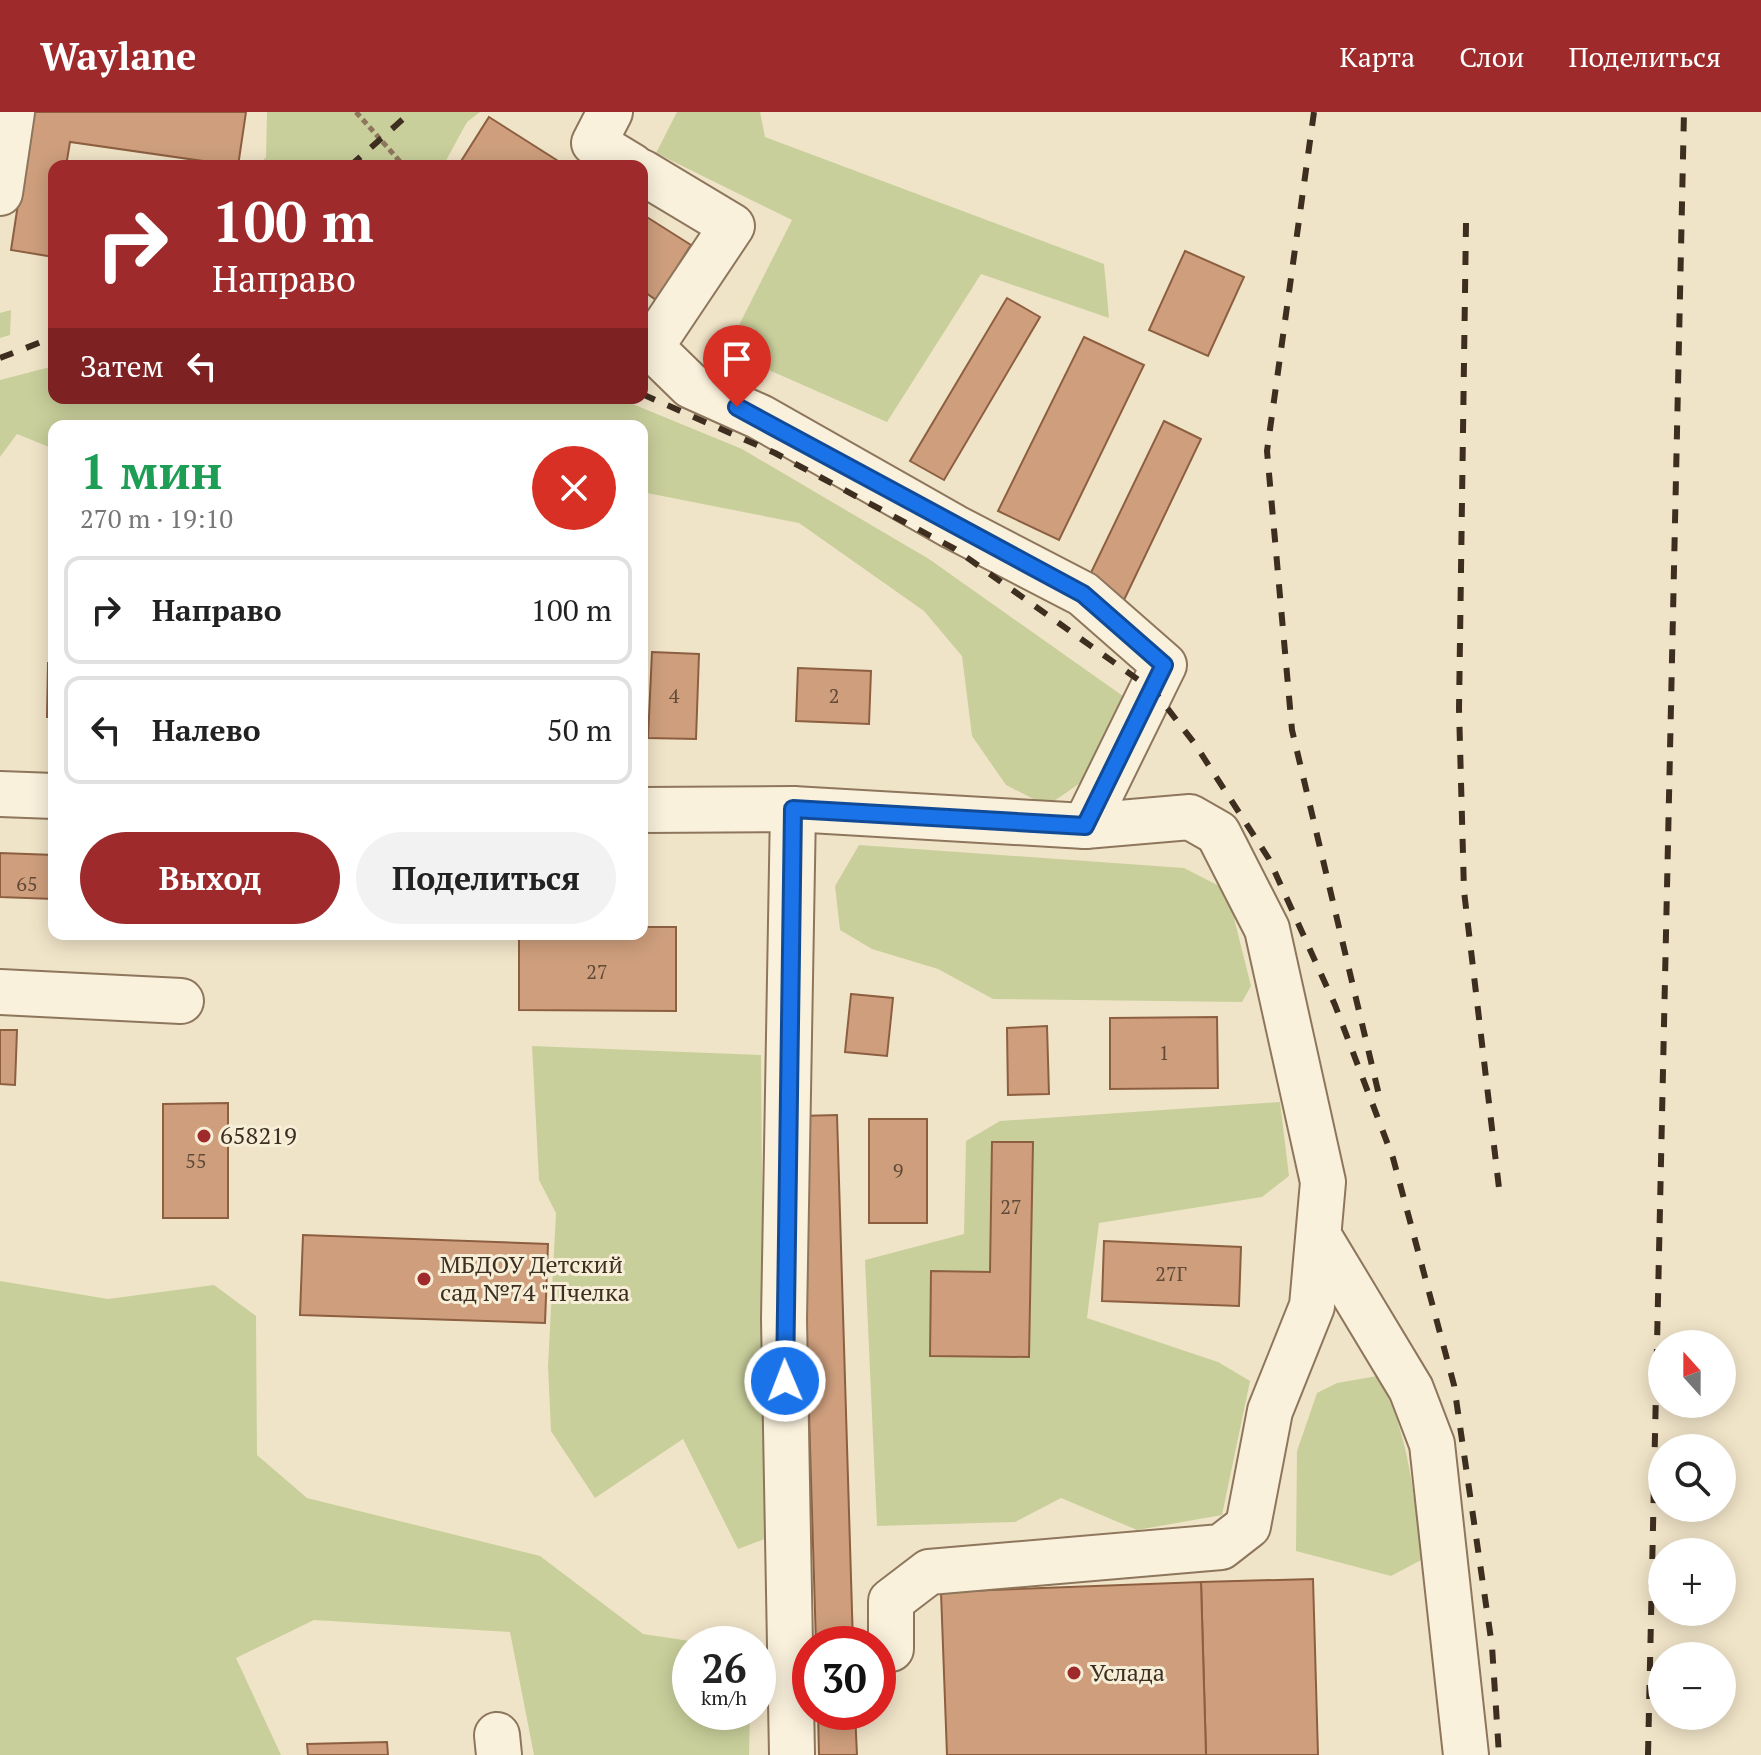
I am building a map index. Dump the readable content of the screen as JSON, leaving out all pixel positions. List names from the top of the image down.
{
  "places": ["658219", "МБДОУ Детский сад №74 \"Пчелка", "Услада"],
  "house_numbers": [
    "4",
    "2",
    "65",
    "27",
    "1",
    "55",
    "9",
    "27",
    "27Г"
  ],
  "north": "top",
  "page": {
    "header": "Waylane",
    "nav": ["Карта", "Слои", "Поделиться"],
    "turn": ["100 m", "Направо"],
    "then": "Затем",
    "heading": ["1 мин", "270 m · 19:10"],
    "list": [
      {
        "name": "Направо",
        "value": "100 m"
      },
      {
        "name": "Налево",
        "value": "50 m"
      }
    ],
    "buttons": ["Выход", "Поделиться"],
    "map_buttons": ["+", "−"],
    "speed": "26 km/h",
    "limit": "30"
  }
}
